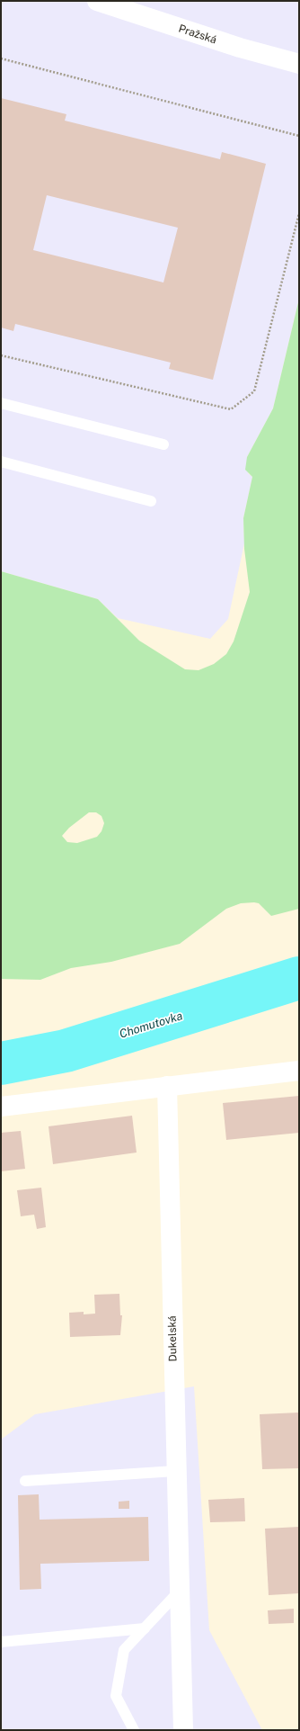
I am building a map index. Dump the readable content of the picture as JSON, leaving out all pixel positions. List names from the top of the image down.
{
  "streets": {
    "street": ["Pražská", "Dukelská"]
  },
  "water": ["Chomutovka"]
}
